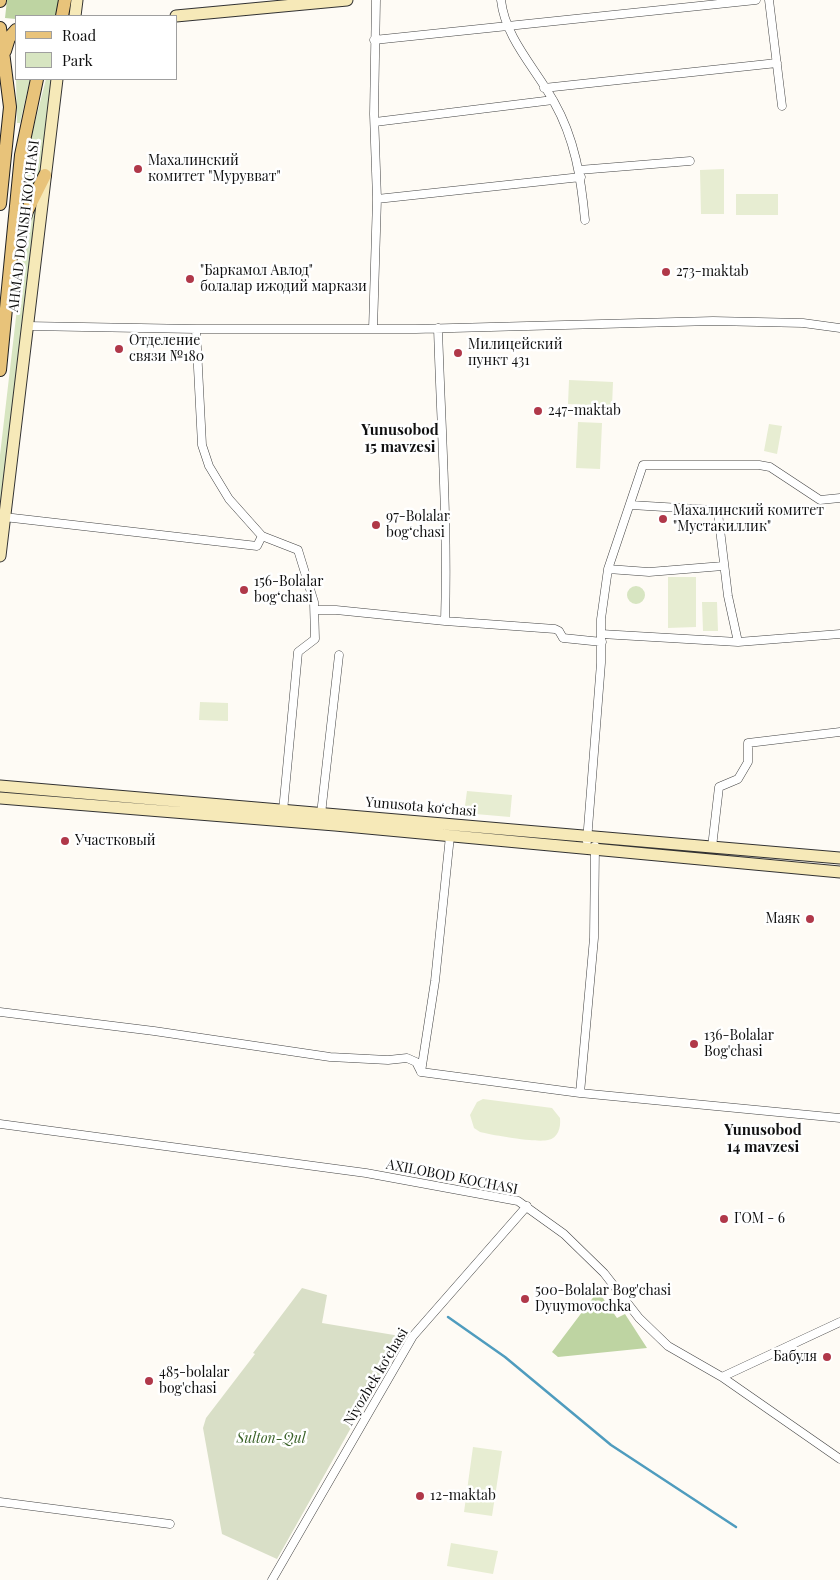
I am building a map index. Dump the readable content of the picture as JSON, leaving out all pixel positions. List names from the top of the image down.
{
  "streets": {
    "main road": ["AHMAD DONISH KO'CHASI", "Yunusota koʻchasi"],
    "street": ["AXILOBOD KOCHASI", "Niyozbek koʻchasi"]
  },
  "crossings": [
    ["AXILOBOD KOCHASI", "Niyozbek koʻchasi"]
  ],
  "districts": ["Yunusobod 15 mavzesi", "Yunusobod 14 mavzesi"],
  "parks": ["Sulton-Qul"],
  "places": [
    "Махалинский комитет \"Мурувват\"",
    "273-maktab",
    "\"Баркамол Авлод\" болалар ижодий маркази",
    "Отделение связи №180",
    "Милицейский пункт 431",
    "247-maktab",
    "Махалинский комитет \"Мустакиллик\"",
    "97-Bolalar bogʻchasi",
    "156-Bolalar bogʻchasi",
    "Участковый",
    "Маяк",
    "136-Bolalar Bog'chasi",
    "ГОМ - 6",
    "500-Bolalar Bog'chasi Dyuymovochka",
    "Бабуля",
    "485-bolalar bog'chasi",
    "12-maktab"
  ],
  "legend": ["Road", "Park"]
}
